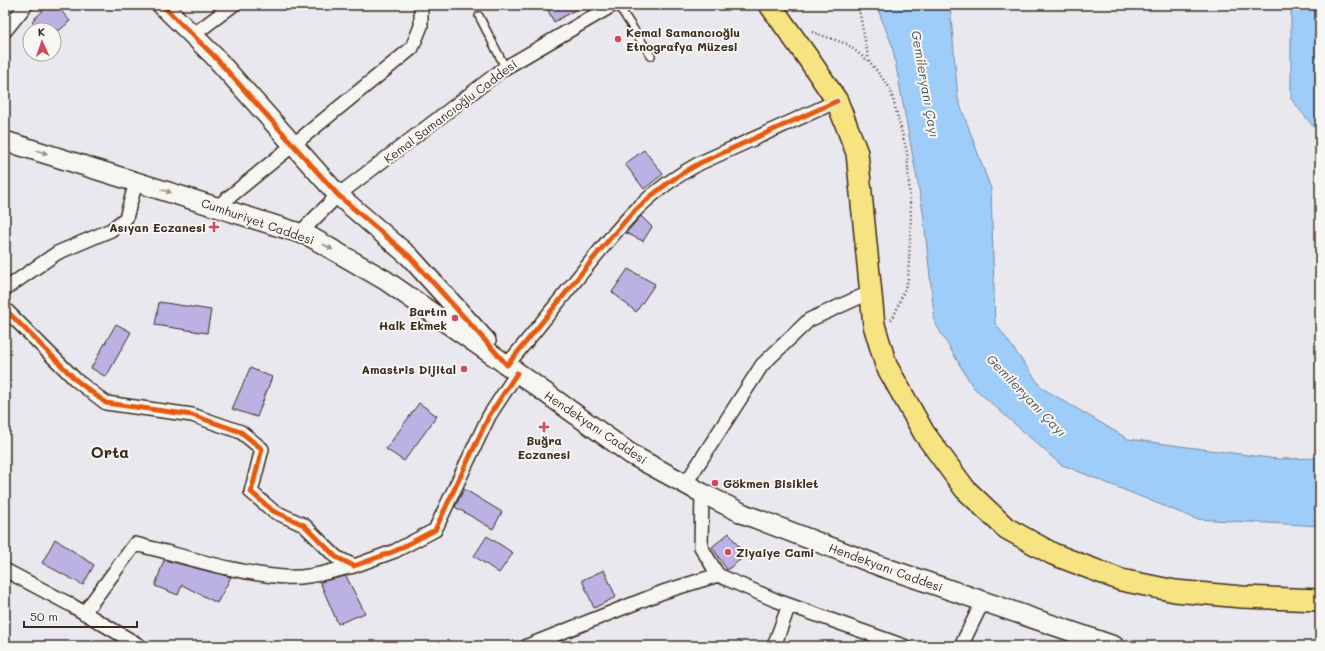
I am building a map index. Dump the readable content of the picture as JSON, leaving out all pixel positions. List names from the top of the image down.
{
  "streets": {
    "main road": ["Cumhuriyet Caddesi", "Hendekyanı Caddesi"],
    "street": ["Kemal Samancıoğlu Caddesi"]
  },
  "crossings": [
    ["Kemal Samancıoğlu Caddesi", "Cumhuriyet Caddesi"],
    ["Cumhuriyet Caddesi", "Hendekyanı Caddesi"]
  ],
  "districts": ["Orta"],
  "water": ["Gemileryanı Çayı"],
  "places": {
    "other": [
      "Kemal Samancıoğlu Etnografya Müzesi",
      "Bartın Halk Ekmek",
      "Amastris Dijital",
      "Gökmen Bisiklet",
      "Ziyaiye Cami"
    ],
    "health": ["Asıyan Eczanesi", "Buğra Eczanesi"]
  },
  "scale_bar": "50 m",
  "north": "top"
}
